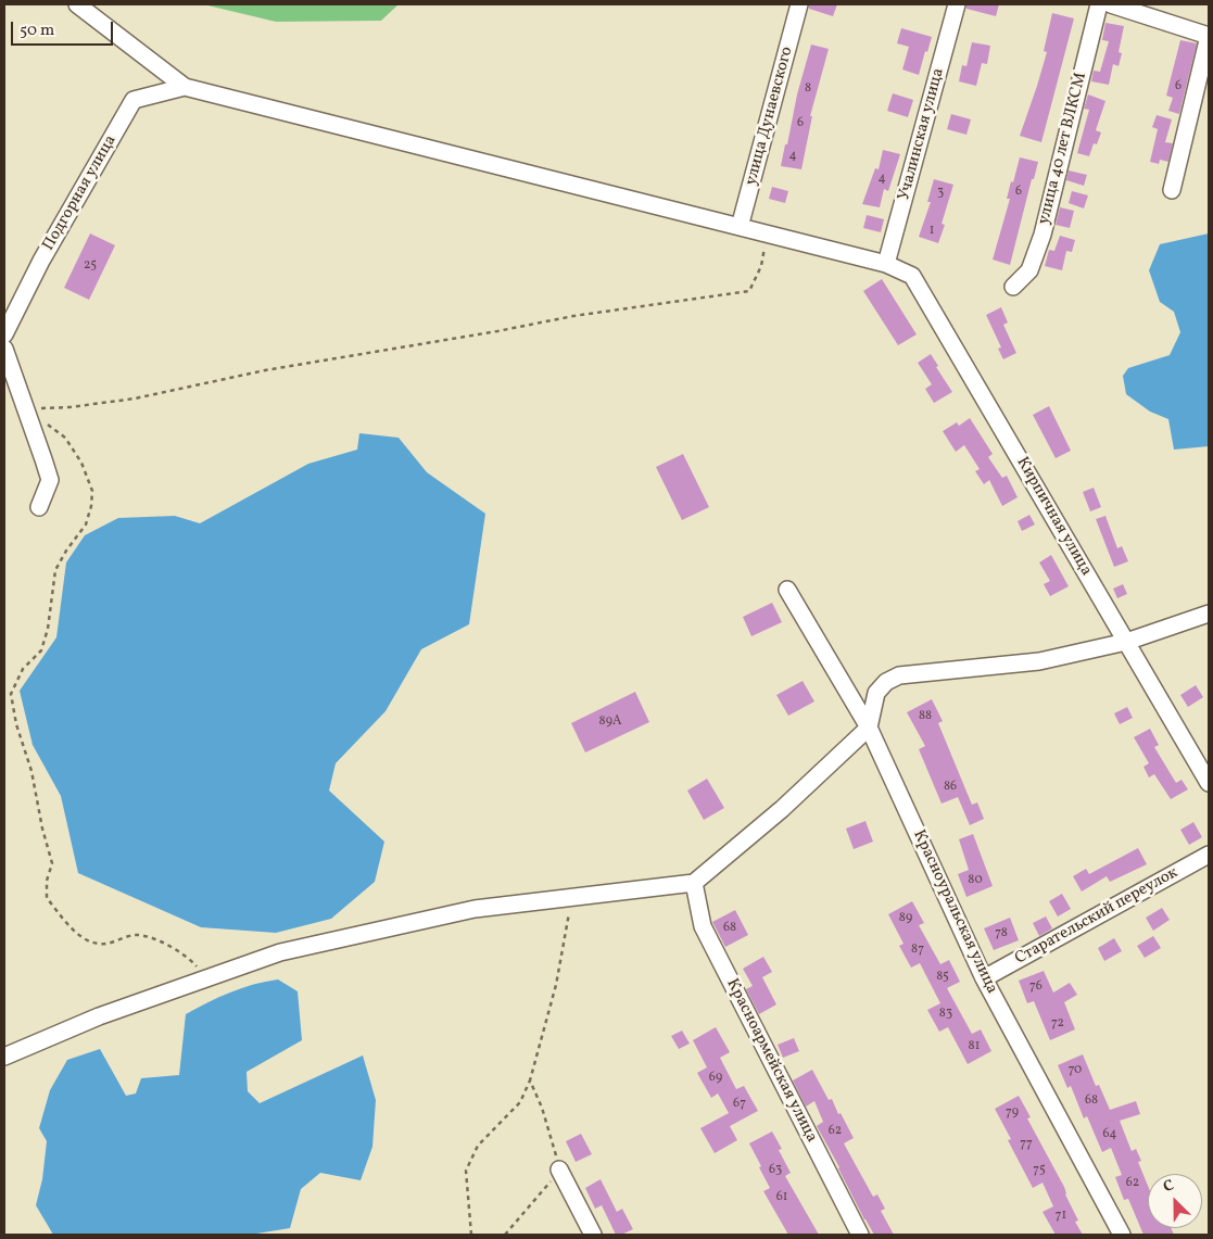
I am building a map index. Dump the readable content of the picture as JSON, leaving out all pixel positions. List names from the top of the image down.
{
  "streets": {
    "street": [
      "улица Дунаевского",
      "Учалинская улица",
      "улица 40 лет ВЛКСМ",
      "Подгорная улица",
      "Кирпичная улица",
      "Красноуральская улица",
      "Старательский переулок",
      "Красноармейская улица"
    ]
  },
  "crossings": [
    ["улица Дунаевского", "Кирпичная улица"],
    ["Учалинская улица", "Кирпичная улица"],
    ["Подгорная улица", "Кирпичная улица"],
    ["Красноуральская улица", "Старательский переулок"]
  ],
  "house_numbers": [
    "6",
    "8",
    "6",
    "4",
    "4",
    "6",
    "3",
    "1",
    "25",
    "88",
    "89А",
    "86",
    "80",
    "89",
    "68",
    "78",
    "87",
    "85",
    "76",
    "83",
    "72",
    "81",
    "70",
    "69",
    "68",
    "67",
    "79",
    "62",
    "64",
    "77",
    "63",
    "75",
    "62",
    "61",
    "71"
  ],
  "scale_bar": "50 m",
  "north": "top left"
}
